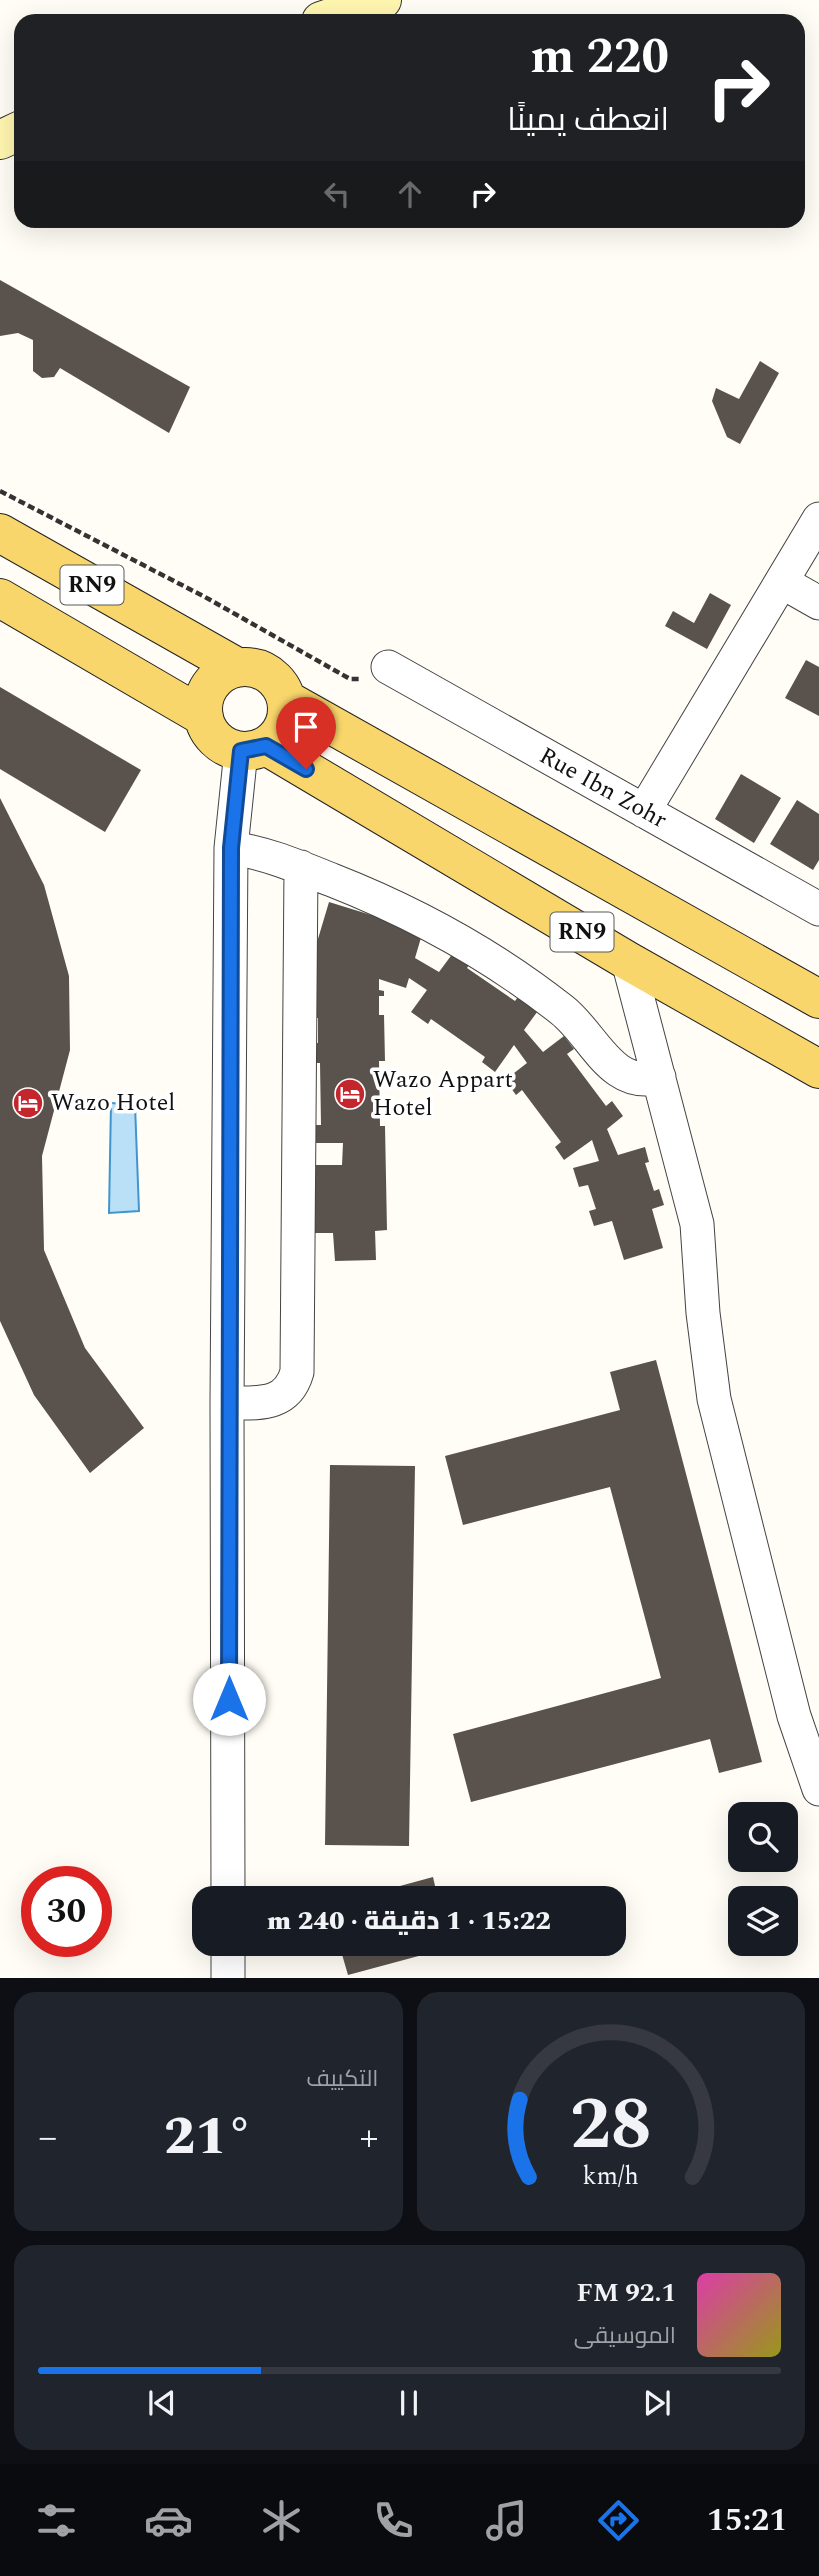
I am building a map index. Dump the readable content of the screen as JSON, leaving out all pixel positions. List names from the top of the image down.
{
  "streets": {
    "main road": ["RN9"],
    "street": ["Rue Ibn Zohr"]
  },
  "places": {
    "hotel": ["Wazo Appart Hotel", "Wazo Hotel"]
  },
  "page": {
    "turn": ["220 m", "انعطف يمينًا"],
    "limit": "30",
    "trip": "15:22 · 1 دقيقة · 240 m",
    "tile": "التكييف",
    "heat": ["−", "21°", "+"],
    "song": ["92.1 FM", "الموسيقى"],
    "tabs": "15:21",
    "gauge": ["28", "km/h"]
  }
}
